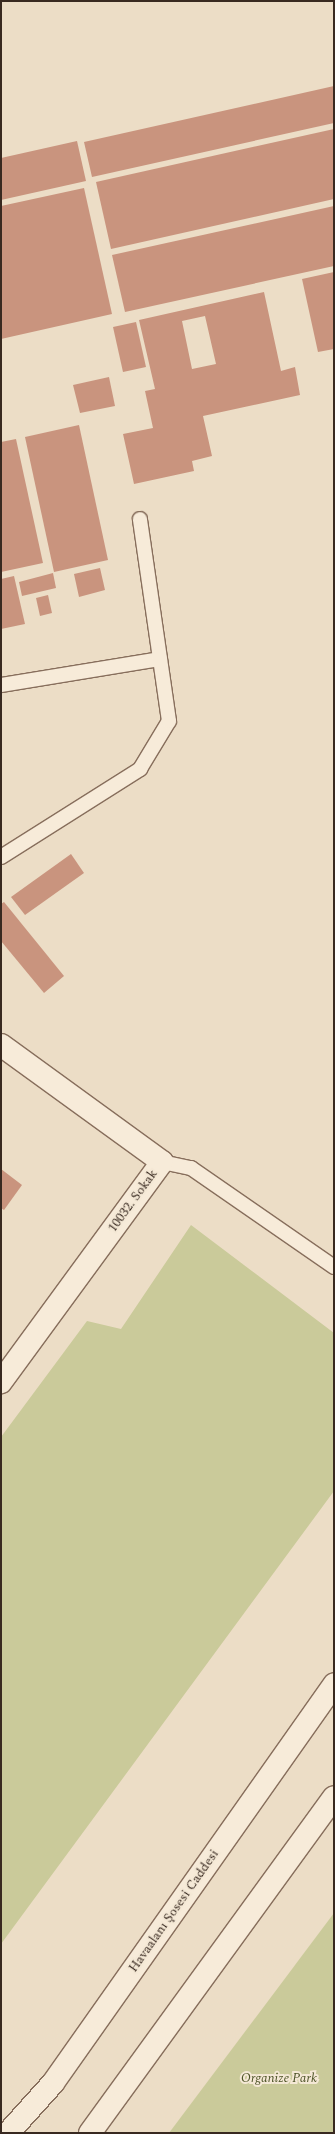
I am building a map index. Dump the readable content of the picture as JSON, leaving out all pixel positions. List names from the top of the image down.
{
  "streets": {
    "street": ["10032. Sokak", "Havaalanı Şosesi Caddesi"]
  },
  "parks": ["Organize Park"]
}
